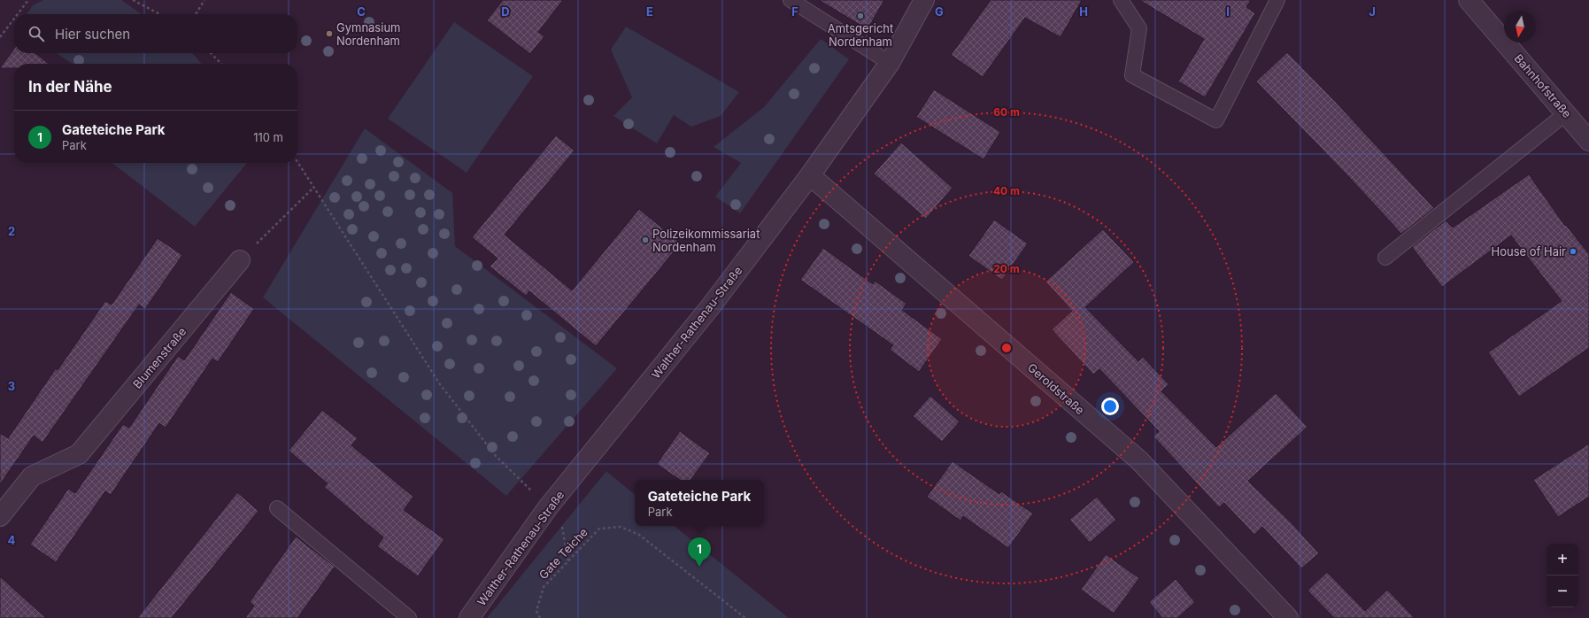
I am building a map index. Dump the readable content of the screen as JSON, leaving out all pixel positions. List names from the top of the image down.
{
  "streets": {
    "street": [
      "Bahnhofstraße",
      "Walther-Rathenau-Straße",
      "Blumenstraße",
      "Geroldstraße"
    ],
    "path": ["Gate Teiche"]
  },
  "crossings": [
    ["Walther-Rathenau-Straße", "Geroldstraße"]
  ],
  "places": [
    "Amtsgericht Nordenham",
    "Gymnasium Nordenham",
    "Polizeikommissariat Nordenham",
    "House of Hair"
  ],
  "north": "bottom",
  "page": {
    "search": "Hier suchen",
    "heading": "In der Nähe",
    "list": [
      {
        "mark": "1",
        "name": "Gateteiche Park",
        "note": "Park",
        "value": "110 m"
      }
    ],
    "popup": ["Gateteiche Park", "Park"],
    "pins": "1",
    "map_buttons": ["+", "−"]
  },
  "grid": {
    "columns": [
      "C",
      "D",
      "E",
      "F",
      "G",
      "H",
      "I",
      "J"
    ],
    "rows": ["2", "3", "4"]
  },
  "rings": ["60 m", "40 m", "20 m"]
}
